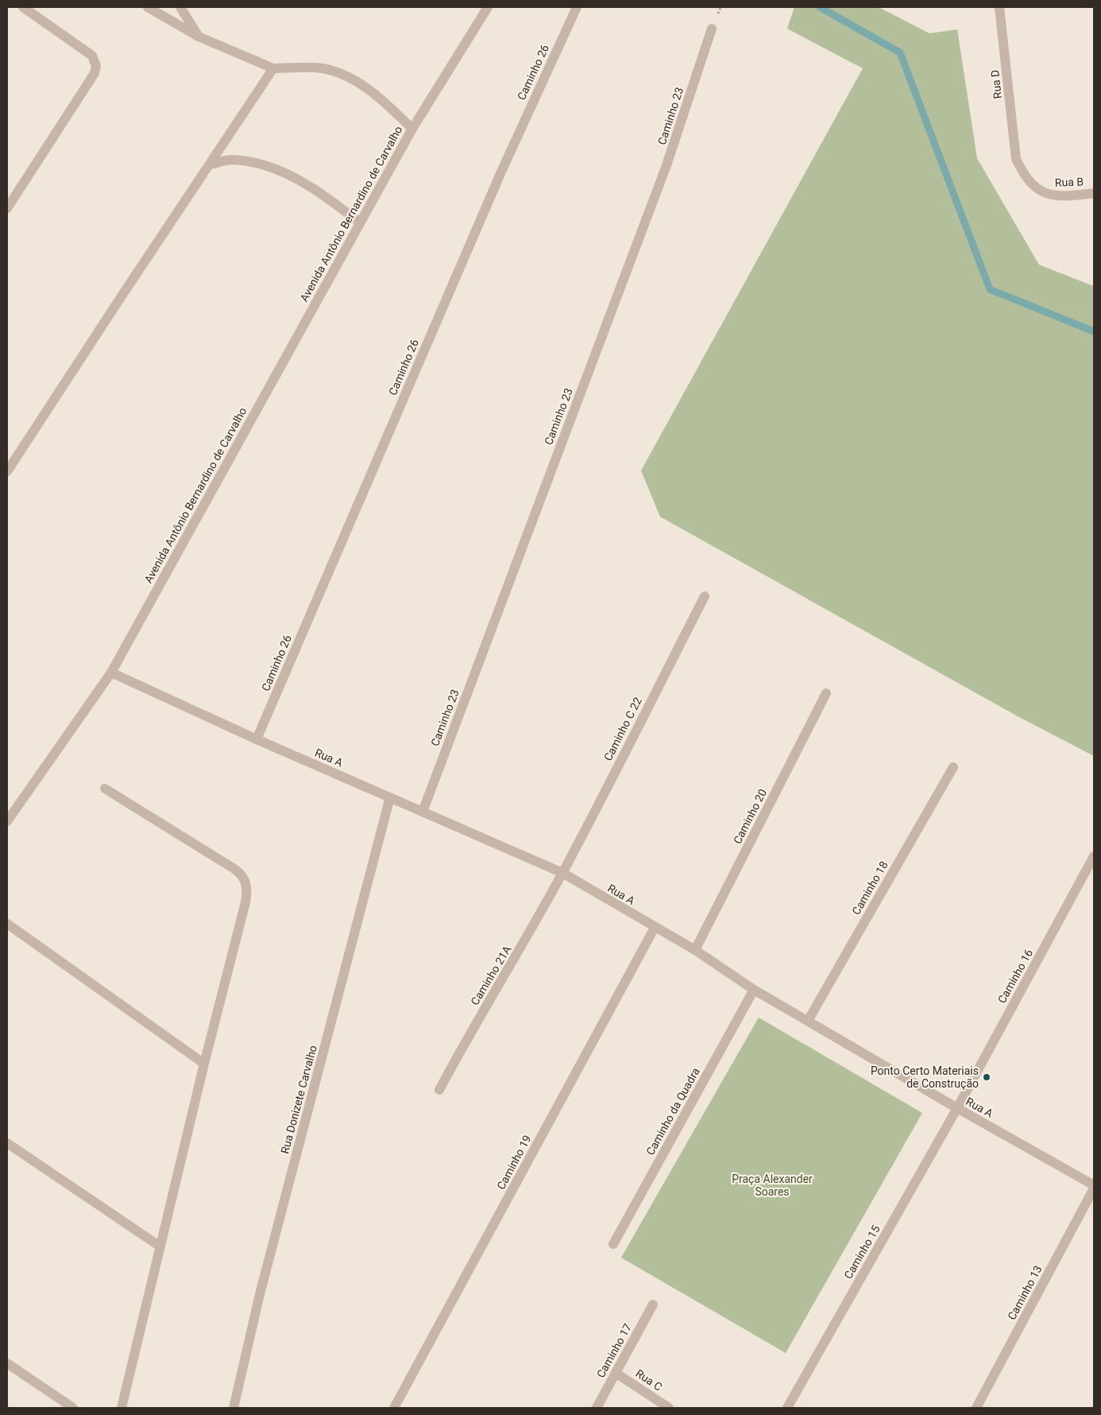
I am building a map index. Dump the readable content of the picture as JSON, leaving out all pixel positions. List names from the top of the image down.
{
  "streets": {
    "street": [
      "Caminho 26",
      "Rua D",
      "Caminho 23",
      "Rua B",
      "Avenida Antônio Bernardino de Carvalho",
      "Caminho C 22",
      "Rua A",
      "Caminho 20",
      "Caminho 18",
      "Caminho 21A",
      "Caminho 16",
      "Rua Donizete Carvalho",
      "Caminho da Quadra",
      "Caminho 19",
      "Caminho 15",
      "Caminho 13",
      "Caminho 17",
      "Rua C"
    ]
  },
  "crossings": [
    ["Caminho 26", "Rua A"],
    ["Rua D", "Rua B"],
    ["Caminho 23", "Rua A"],
    ["Avenida Antônio Bernardino de Carvalho", "Rua A"],
    ["Caminho C 22", "Rua A"],
    ["Caminho C 22", "Caminho 21A"],
    ["Rua A", "Caminho 20"],
    ["Rua A", "Caminho 18"],
    ["Rua A", "Caminho 21A"],
    ["Rua A", "Caminho 16"],
    ["Rua A", "Rua Donizete Carvalho"],
    ["Rua A", "Caminho da Quadra"],
    ["Rua A", "Caminho 19"],
    ["Rua A", "Caminho 15"],
    ["Rua A", "Caminho 13"],
    ["Caminho 16", "Caminho 15"],
    ["Caminho 17", "Rua C"]
  ],
  "parks": ["Praça Alexander Soares"],
  "places": ["Ponto Certo Materiais de Construção"]
}
